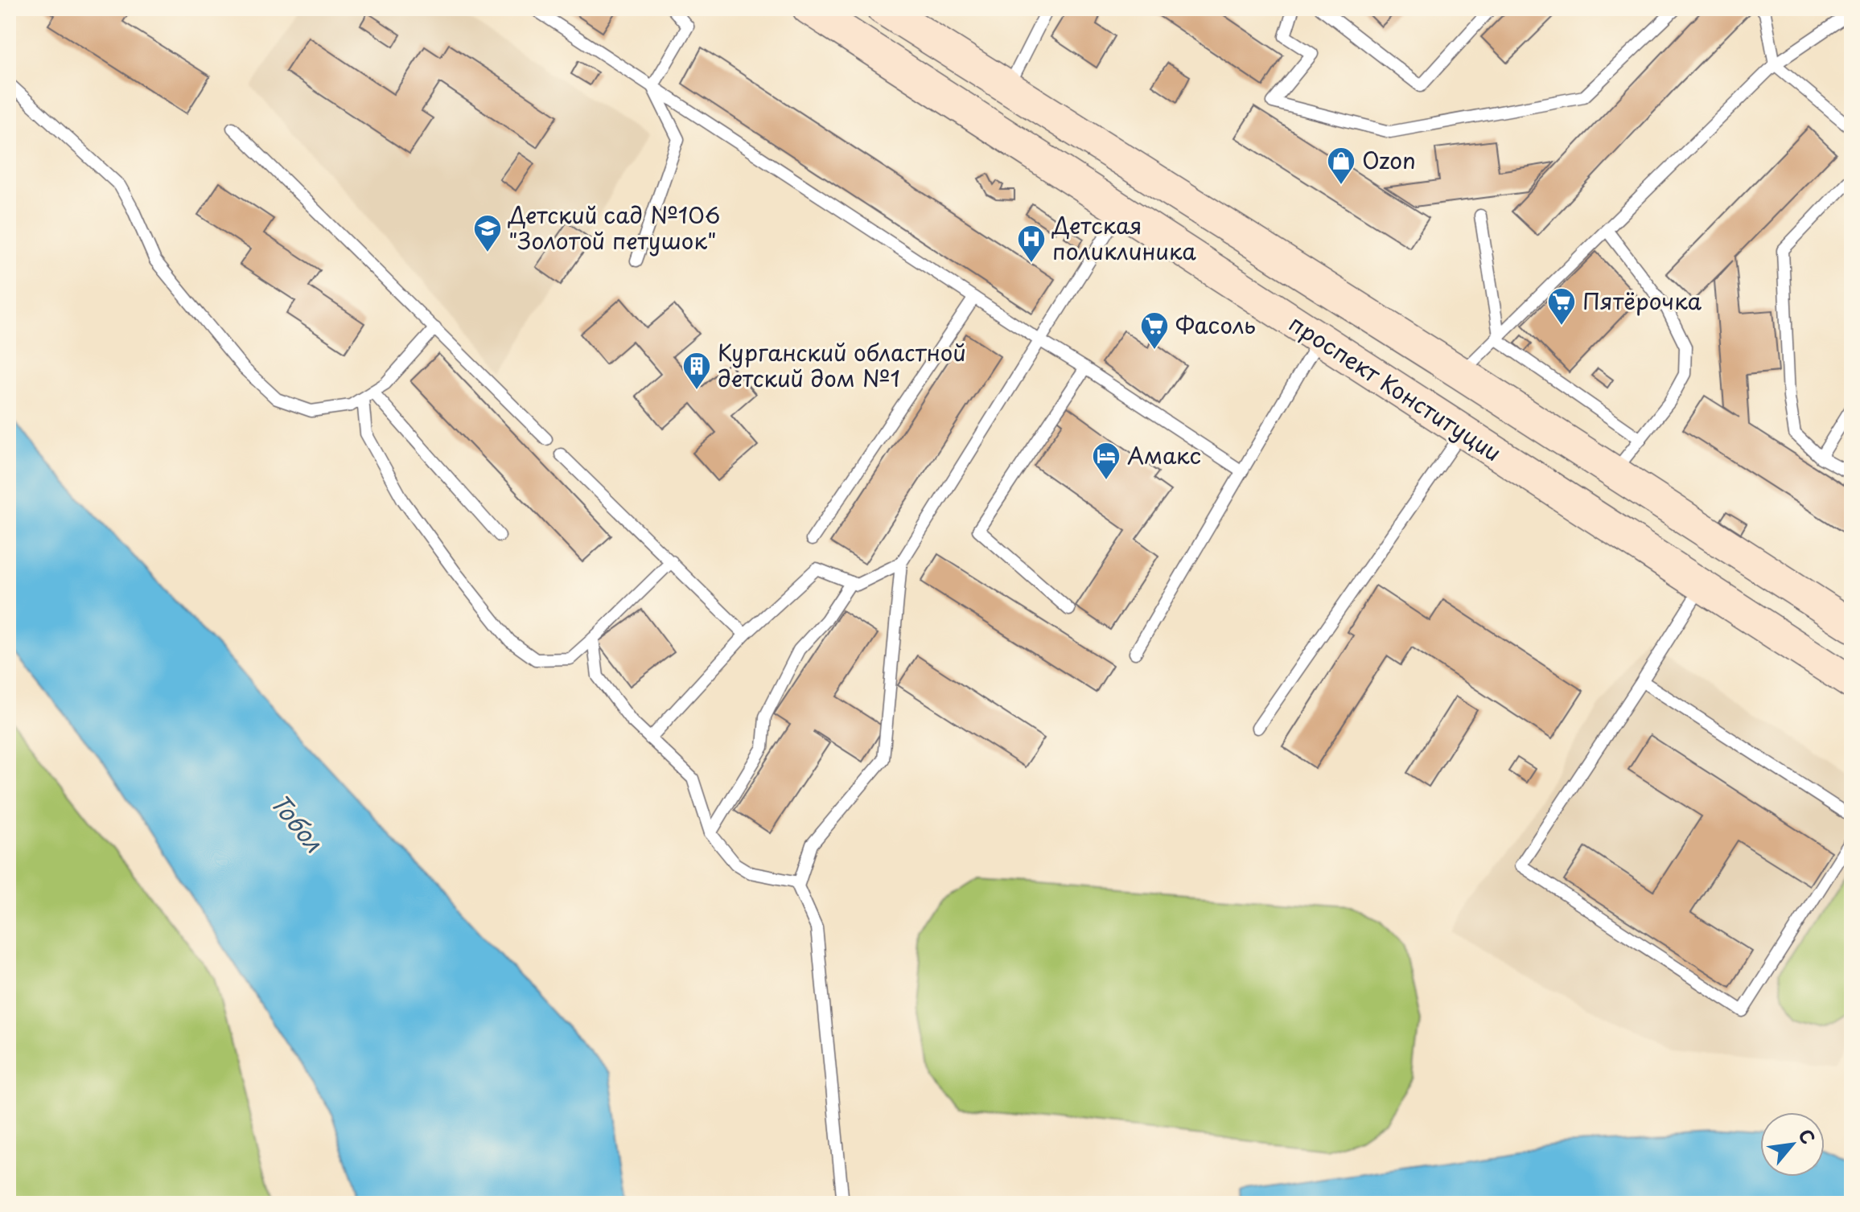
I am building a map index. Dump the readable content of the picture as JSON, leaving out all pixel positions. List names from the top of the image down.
{
  "streets": {
    "main road": ["проспект Конституции"]
  },
  "water": ["Тобол"],
  "places": {
    "shop": ["Ozon"],
    "school or university": ["Детский сад №106 \"Золотой петушок\""],
    "hospital": ["Детская поликлиника"],
    "supermarket": ["Пятёрочка", "Фасоль"],
    "building": ["Курганский областной детский дом №1"],
    "hotel": ["Амакс"]
  },
  "north": "top right"
}
